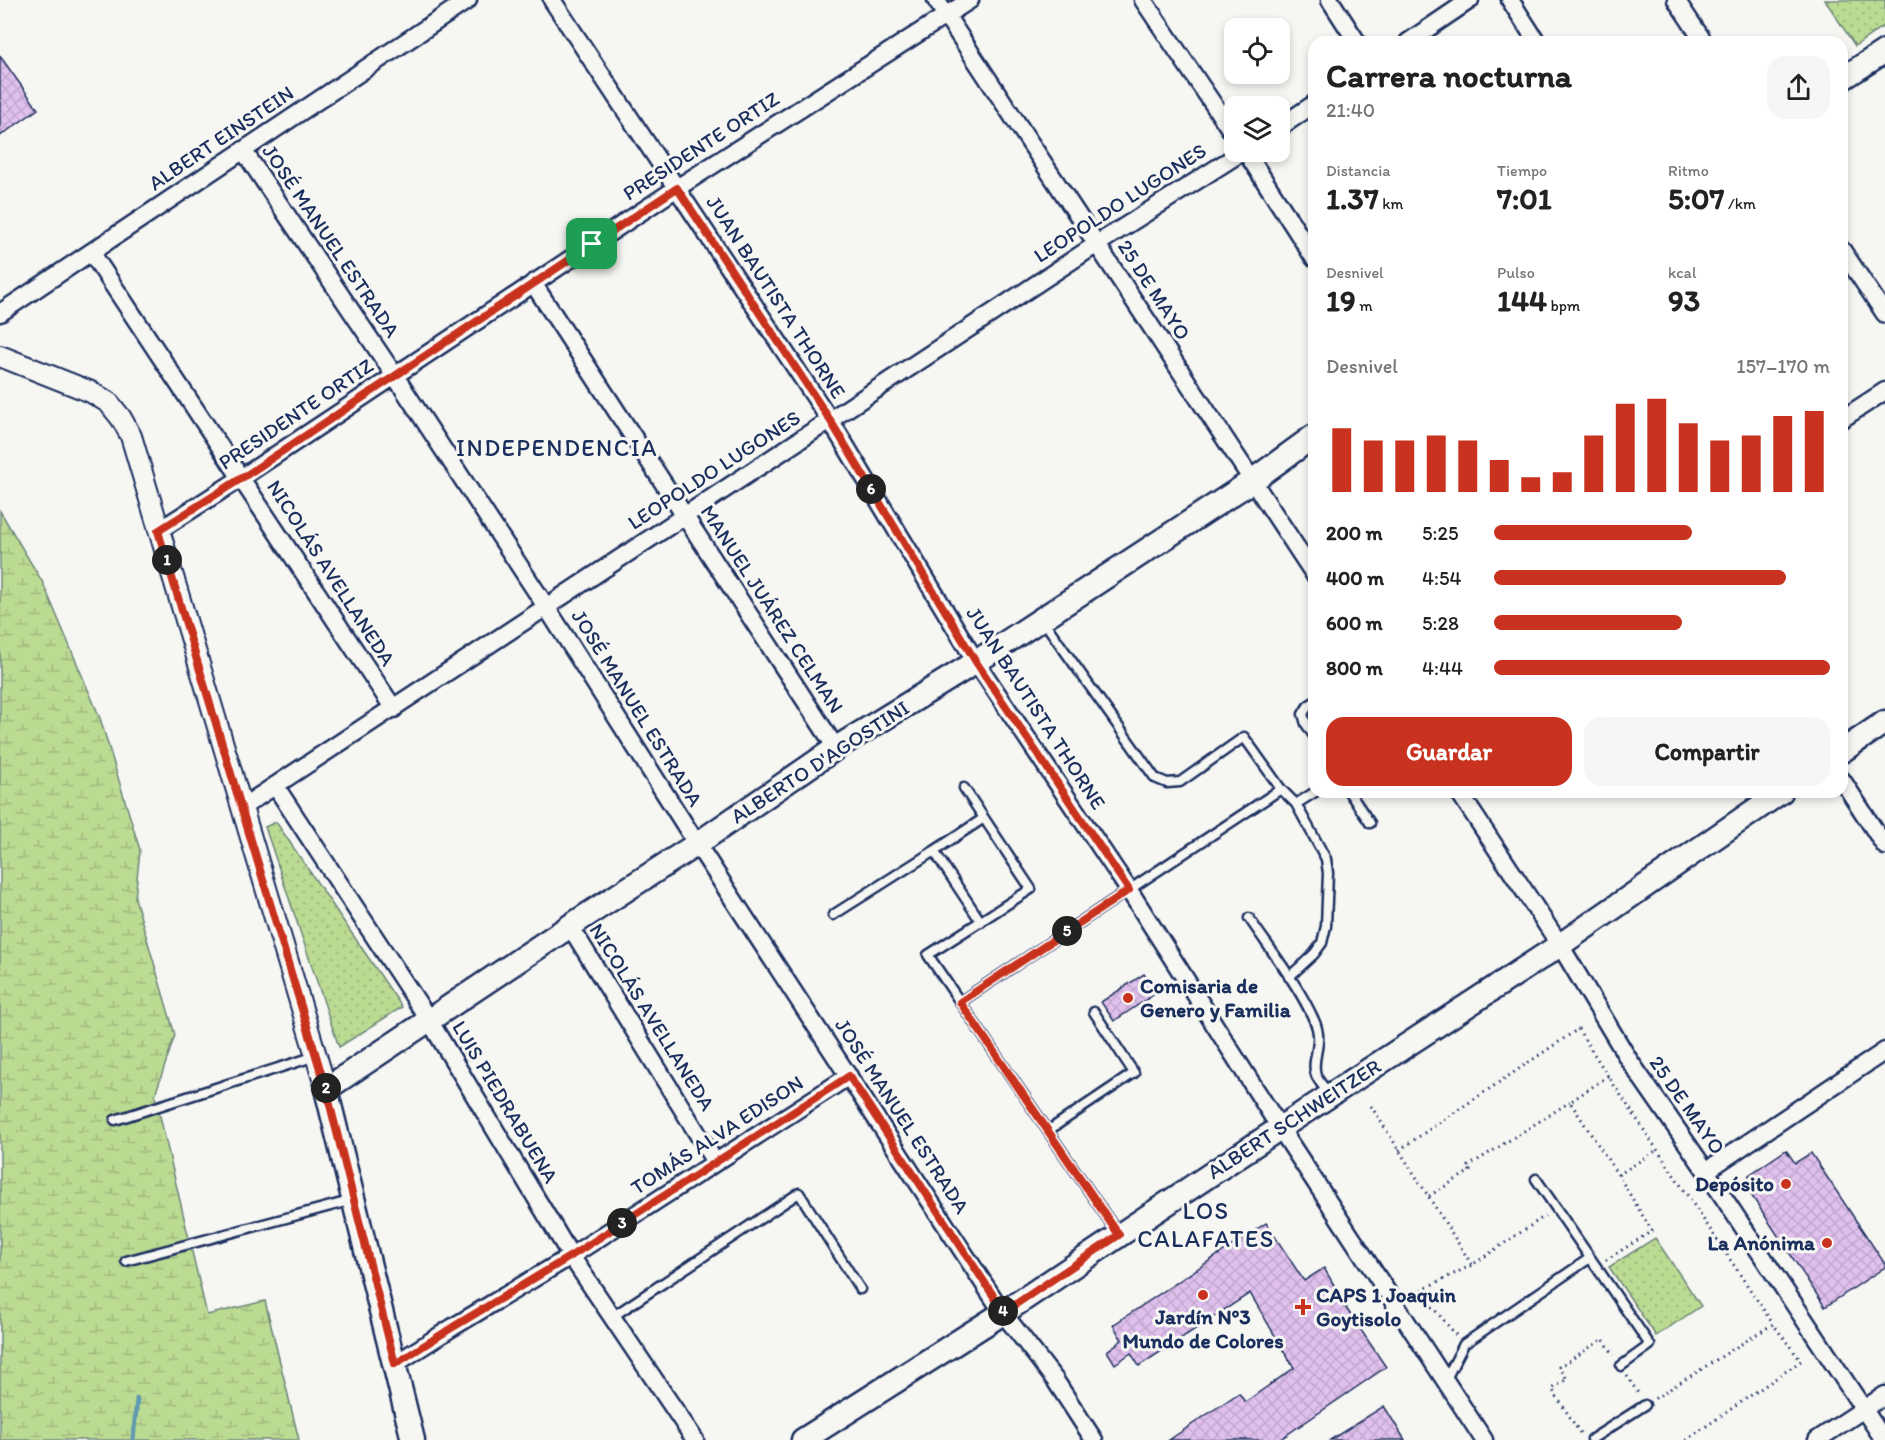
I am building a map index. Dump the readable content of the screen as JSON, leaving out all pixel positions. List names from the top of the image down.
{
  "streets": {
    "main road": ["ALBERTO D'AGOSTINI", "ALBERT SCHWEITZER"],
    "street": [
      "ALBERT EINSTEIN",
      "PRESIDENTE ORTIZ",
      "LEOPOLDO LUGONES",
      "JOSÉ MANUEL ESTRADA",
      "25 DE MAYO",
      "JUAN BAUTISTA THORNE",
      "NICOLÁS AVELLANEDA",
      "MANUEL JUÁREZ CELMAN",
      "LUIS PIEDRABUENA",
      "TOMÁS ALVA EDISON"
    ]
  },
  "crossings": [
    ["ALBERT EINSTEIN", "JOSÉ MANUEL ESTRADA"],
    ["ALBERT EINSTEIN", "NICOLÁS AVELLANEDA"],
    ["PRESIDENTE ORTIZ", "JOSÉ MANUEL ESTRADA"],
    ["PRESIDENTE ORTIZ", "25 DE MAYO"],
    ["PRESIDENTE ORTIZ", "JUAN BAUTISTA THORNE"],
    ["PRESIDENTE ORTIZ", "NICOLÁS AVELLANEDA"],
    ["PRESIDENTE ORTIZ", "MANUEL JUÁREZ CELMAN"],
    ["LEOPOLDO LUGONES", "JOSÉ MANUEL ESTRADA"],
    ["LEOPOLDO LUGONES", "25 DE MAYO"],
    ["LEOPOLDO LUGONES", "JUAN BAUTISTA THORNE"],
    ["LEOPOLDO LUGONES", "NICOLÁS AVELLANEDA"],
    ["LEOPOLDO LUGONES", "MANUEL JUÁREZ CELMAN"],
    ["LEOPOLDO LUGONES", "LUIS PIEDRABUENA"],
    ["JOSÉ MANUEL ESTRADA", "ALBERTO D'AGOSTINI"],
    ["JOSÉ MANUEL ESTRADA", "ALBERT SCHWEITZER"],
    ["JOSÉ MANUEL ESTRADA", "TOMÁS ALVA EDISON"],
    ["25 DE MAYO", "ALBERTO D'AGOSTINI"],
    ["25 DE MAYO", "ALBERT SCHWEITZER"],
    ["JUAN BAUTISTA THORNE", "ALBERTO D'AGOSTINI"],
    ["JUAN BAUTISTA THORNE", "ALBERT SCHWEITZER"],
    ["NICOLÁS AVELLANEDA", "ALBERTO D'AGOSTINI"],
    ["NICOLÁS AVELLANEDA", "TOMÁS ALVA EDISON"],
    ["MANUEL JUÁREZ CELMAN", "ALBERTO D'AGOSTINI"],
    ["ALBERTO D'AGOSTINI", "LUIS PIEDRABUENA"],
    ["LUIS PIEDRABUENA", "TOMÁS ALVA EDISON"]
  ],
  "districts": ["INDEPENDENCIA", "LOS CALAFATES"],
  "places": {
    "other": [
      "Comisaria de Genero y Familia",
      "Depósito",
      "La Anónima",
      "Jardín Nº3 Mundo de Colores"
    ],
    "health": ["CAPS 1 Joaquin Goytisolo"]
  },
  "page": {
    "heading": ["Carrera nocturna", "21:40"],
    "stats": [
      ["Distancia", "1.37 km"],
      ["Tiempo", "7:01"],
      ["Ritmo", "5:07 /km"],
      ["Desnivel", "19 m"],
      ["Pulso", "144 bpm"],
      ["kcal", "93"]
    ],
    "chart": ["Desnivel", "157–170 m"],
    "pins": [
      "6",
      "1",
      "5",
      "2",
      "3",
      "4"
    ],
    "list": [
      {
        "name": "200 m",
        "note": "5:25"
      },
      {
        "name": "400 m",
        "note": "4:54"
      },
      {
        "name": "600 m",
        "note": "5:28"
      },
      {
        "name": "800 m",
        "note": "4:44"
      }
    ],
    "buttons": ["Guardar", "Compartir"]
  }
}
